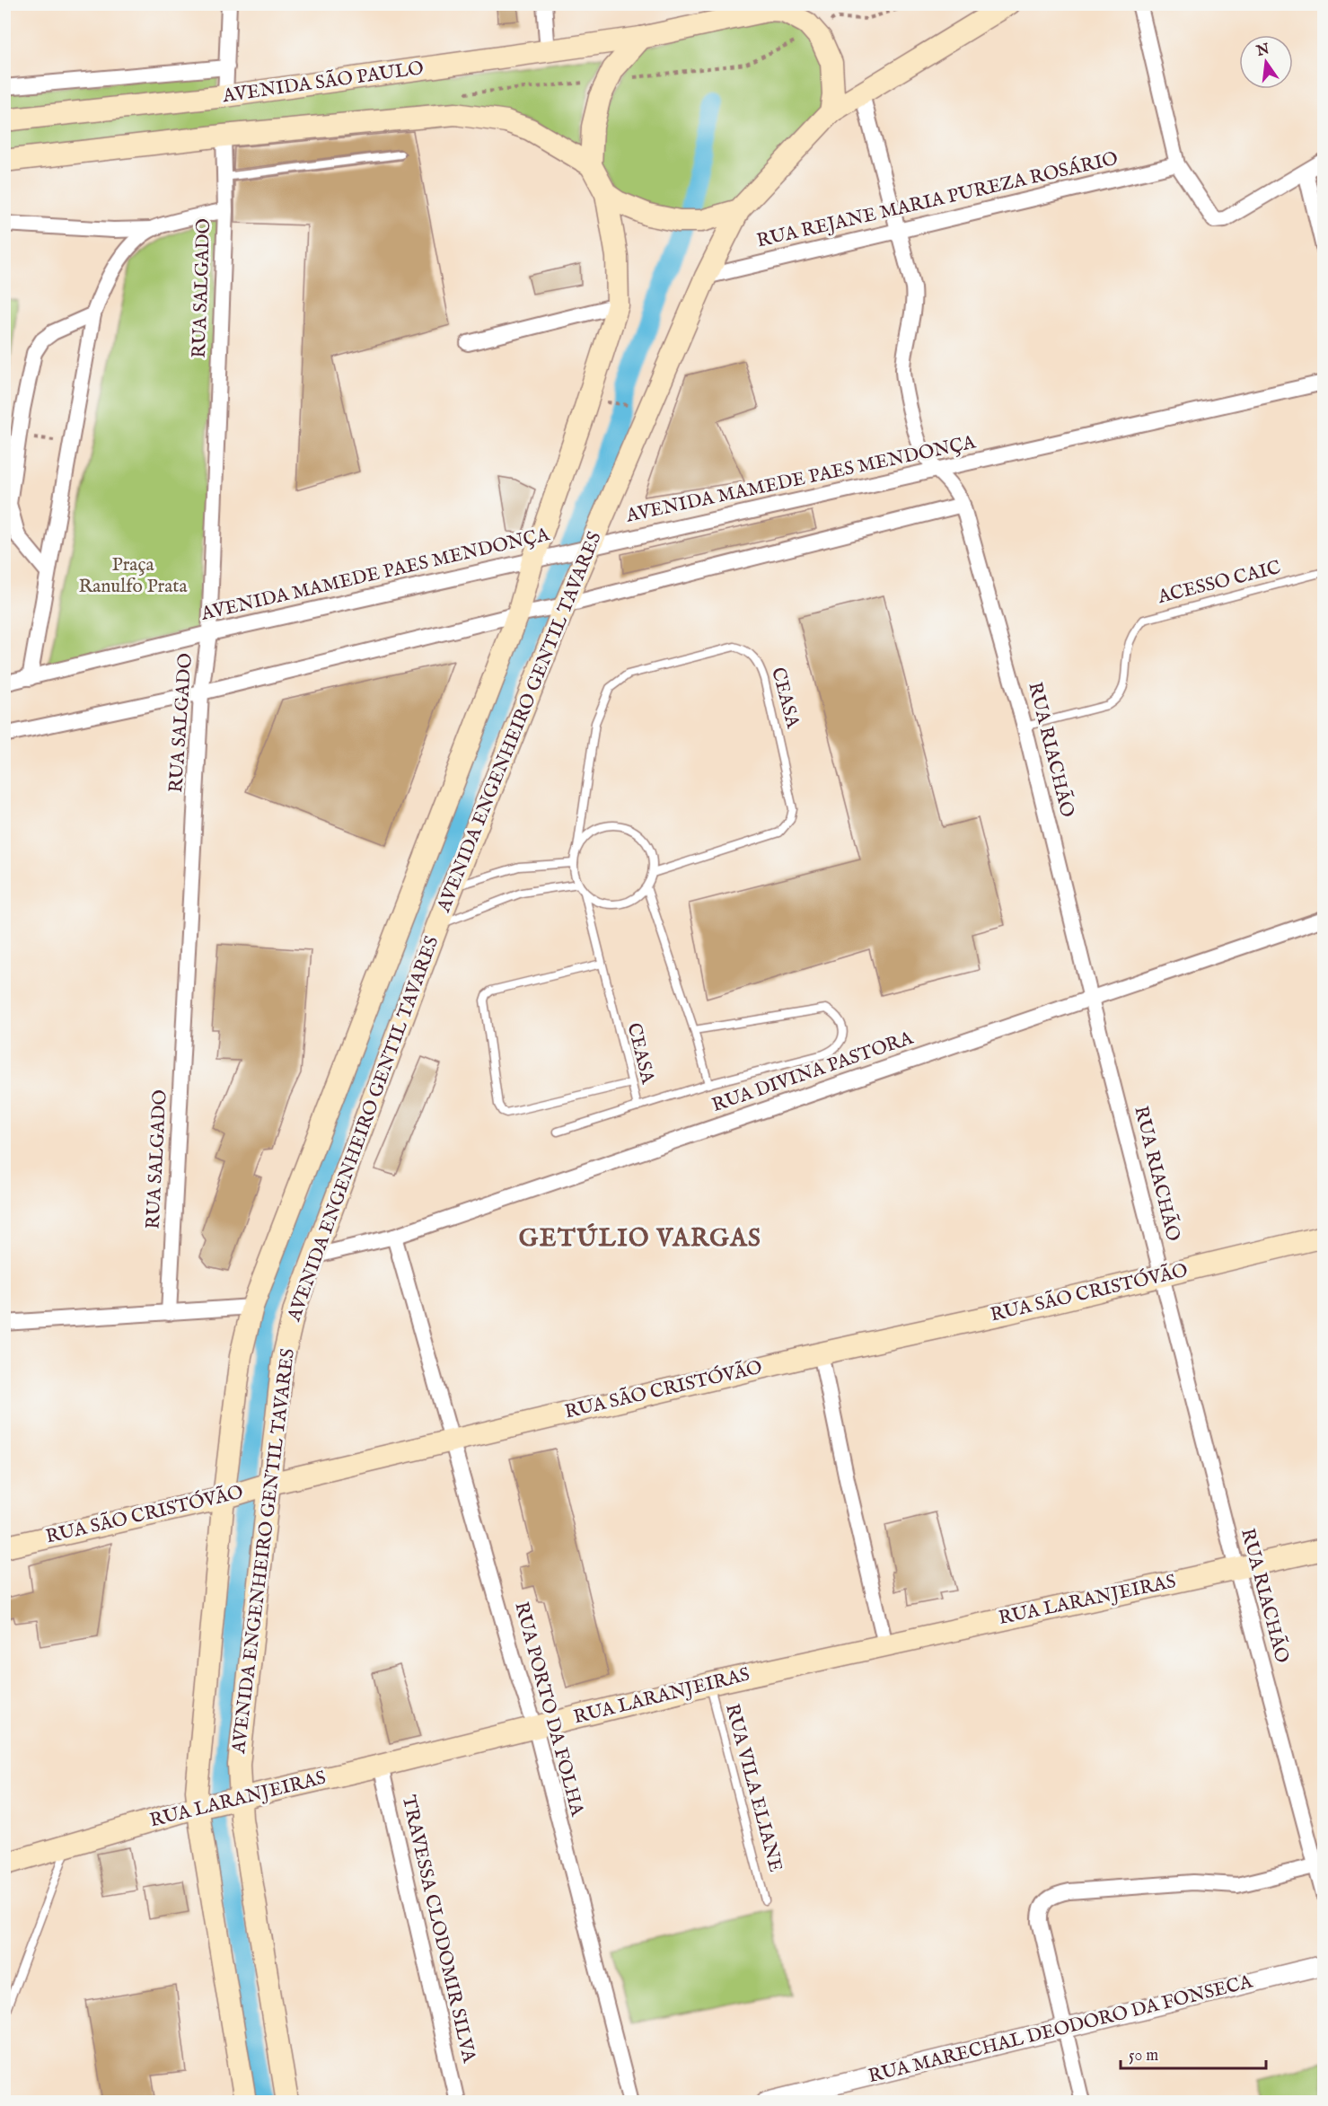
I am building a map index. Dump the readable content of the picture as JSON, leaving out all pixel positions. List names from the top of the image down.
{
  "streets": {
    "main road": [
      "AVENIDA SÃO PAULO",
      "AVENIDA ENGENHEIRO GENTIL TAVARES",
      "RUA SÃO CRISTÓVÃO",
      "RUA LARANJEIRAS"
    ],
    "street": [
      "RUA REJANE MARIA PUREZA ROSÁRIO",
      "RUA SALGADO",
      "AVENIDA MAMEDE PAES MENDONÇA",
      "RUA RIACHÃO",
      "RUA DIVINA PASTORA",
      "RUA PORTO DA FOLHA",
      "TRAVESSA CLODOMIR SILVA",
      "RUA MARECHAL DEODORO DA FONSECA"
    ],
    "lane": ["ACESSO CAIC", "CEASA", "RUA VILA ELIANE"]
  },
  "crossings": [
    ["AVENIDA SÃO PAULO", "RUA SALGADO"],
    ["AVENIDA SÃO PAULO", "AVENIDA ENGENHEIRO GENTIL TAVARES"],
    ["RUA REJANE MARIA PUREZA ROSÁRIO", "AVENIDA ENGENHEIRO GENTIL TAVARES"],
    ["RUA REJANE MARIA PUREZA ROSÁRIO", "RUA RIACHÃO"],
    ["RUA SALGADO", "AVENIDA MAMEDE PAES MENDONÇA"],
    ["AVENIDA MAMEDE PAES MENDONÇA", "AVENIDA ENGENHEIRO GENTIL TAVARES"],
    ["AVENIDA MAMEDE PAES MENDONÇA", "RUA RIACHÃO"],
    ["ACESSO CAIC", "RUA RIACHÃO"],
    ["AVENIDA ENGENHEIRO GENTIL TAVARES", "RUA RIACHÃO"],
    ["AVENIDA ENGENHEIRO GENTIL TAVARES", "RUA DIVINA PASTORA"],
    ["AVENIDA ENGENHEIRO GENTIL TAVARES", "RUA SÃO CRISTÓVÃO"],
    ["AVENIDA ENGENHEIRO GENTIL TAVARES", "RUA LARANJEIRAS"],
    ["RUA RIACHÃO", "RUA DIVINA PASTORA"],
    ["RUA RIACHÃO", "RUA SÃO CRISTÓVÃO"],
    ["RUA RIACHÃO", "RUA LARANJEIRAS"],
    ["RUA DIVINA PASTORA", "RUA PORTO DA FOLHA"],
    ["RUA SÃO CRISTÓVÃO", "RUA PORTO DA FOLHA"],
    ["RUA LARANJEIRAS", "RUA PORTO DA FOLHA"],
    ["RUA LARANJEIRAS", "RUA VILA ELIANE"],
    ["RUA LARANJEIRAS", "TRAVESSA CLODOMIR SILVA"]
  ],
  "districts": ["GETÚLIO VARGAS"],
  "parks": ["Praça Ranulfo Prata"],
  "scale_bar": "50 m",
  "north": "top"
}
